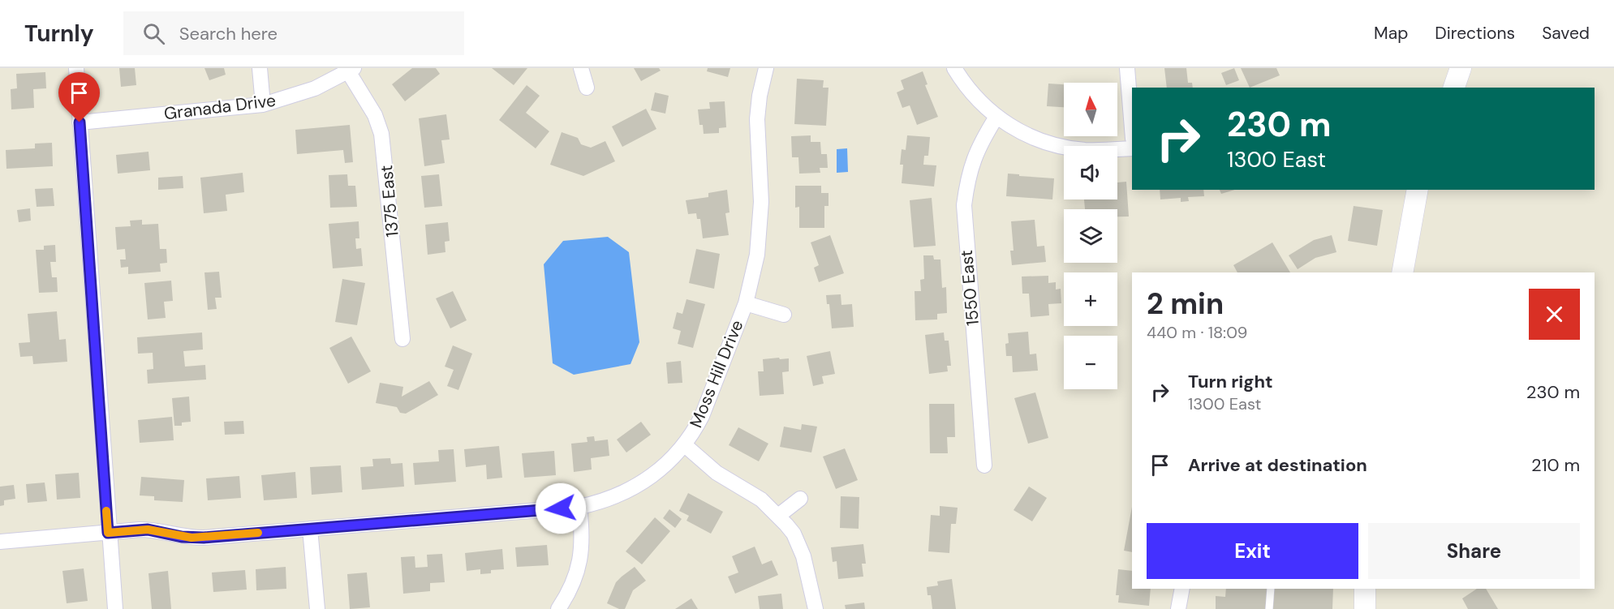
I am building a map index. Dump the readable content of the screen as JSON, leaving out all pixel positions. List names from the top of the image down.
{
  "streets": {
    "street": [
      "Granada Drive",
      "1375 East",
      "1550 East",
      "Moss Hill Drive"
    ]
  },
  "crossings": [
    ["Granada Drive", "1375 East"]
  ],
  "north": "top",
  "page": {
    "header": "Turnly",
    "search": "Search here",
    "nav": ["Map", "Directions", "Saved"],
    "map_buttons": ["+", "−"],
    "turn": ["230 m", "1300 East"],
    "heading": ["2 min", "440 m · 18:09"],
    "list": [
      {
        "name": "Turn right",
        "note": "1300 East",
        "value": "230 m"
      },
      {
        "name": "Arrive at destination",
        "value": "210 m"
      }
    ],
    "buttons": ["Exit", "Share"]
  }
}
